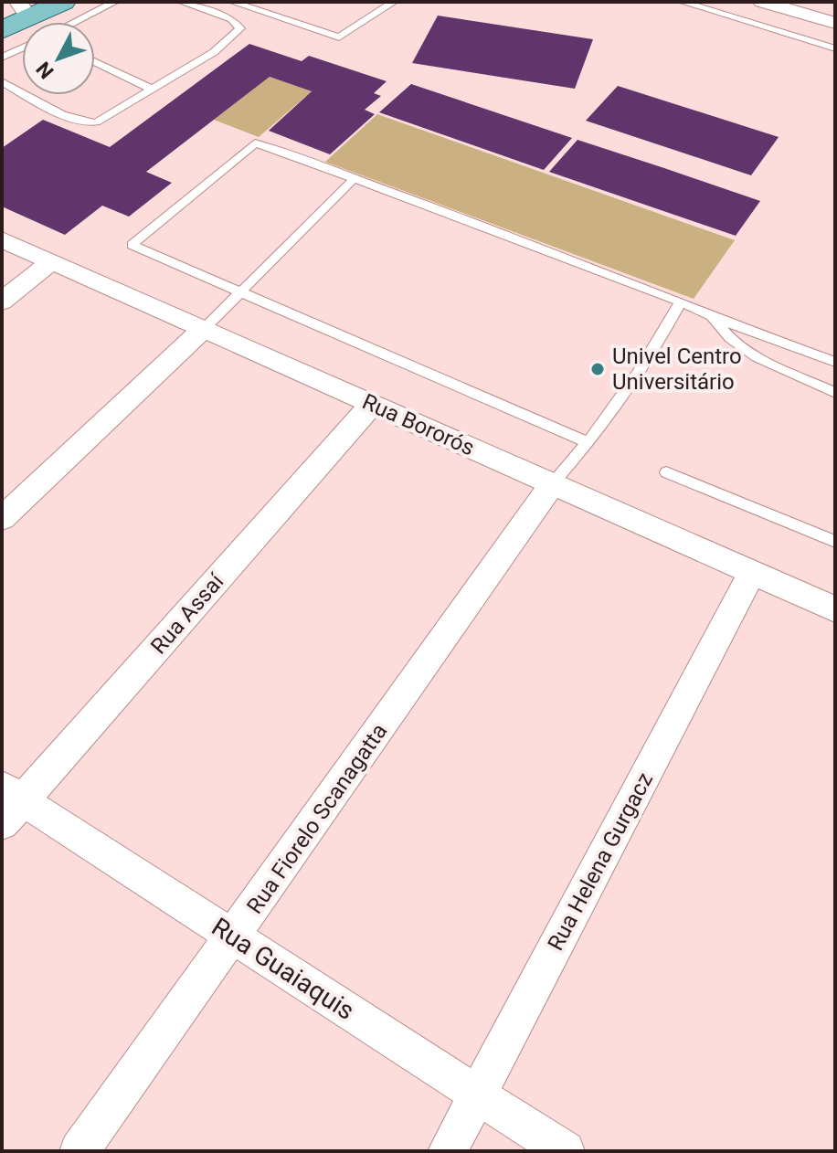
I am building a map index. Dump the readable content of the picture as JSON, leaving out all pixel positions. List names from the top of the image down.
{
  "streets": {
    "street": [
      "Rua Bororós",
      "Rua Assaí",
      "Rua Fiorelo Scanagatta",
      "Rua Helena Gurgacz",
      "Rua Guaiaquis"
    ]
  },
  "crossings": [
    ["Rua Bororós", "Rua Assaí"],
    ["Rua Bororós", "Rua Fiorelo Scanagatta"],
    ["Rua Bororós", "Rua Helena Gurgacz"],
    ["Rua Assaí", "Rua Guaiaquis"],
    ["Rua Fiorelo Scanagatta", "Rua Guaiaquis"],
    ["Rua Helena Gurgacz", "Rua Guaiaquis"]
  ],
  "places": ["Univel Centro Universitário"],
  "north": "bottom left"
}
